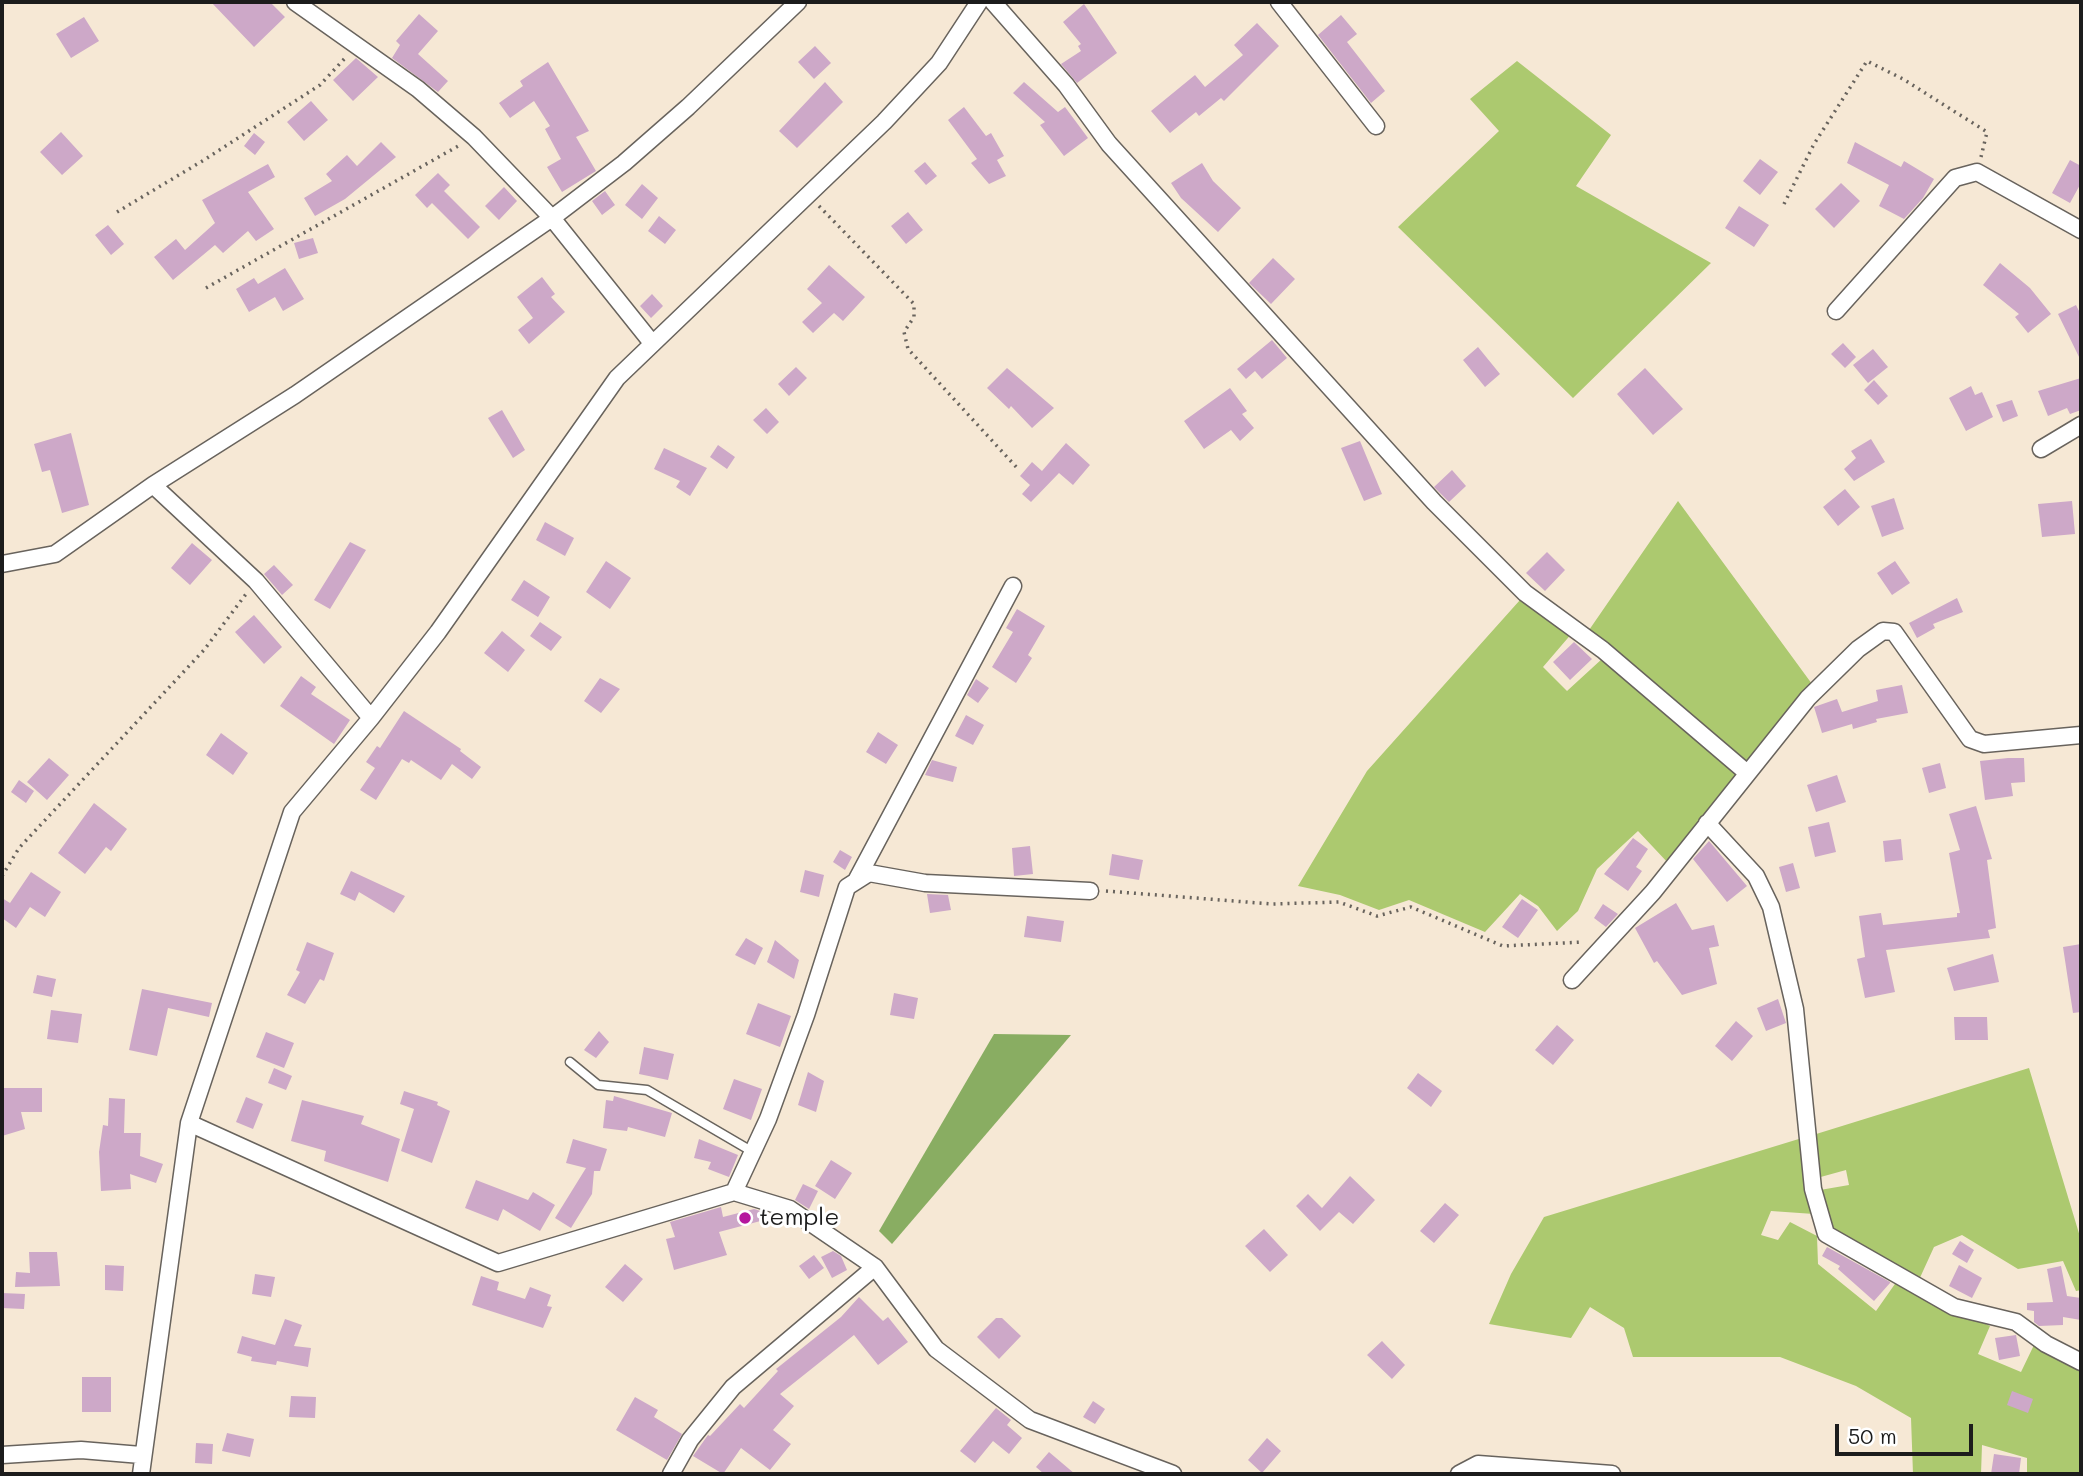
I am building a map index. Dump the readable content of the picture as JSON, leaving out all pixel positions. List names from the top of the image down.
{
  "places": ["temple"],
  "scale_bar": "50 m"
}
